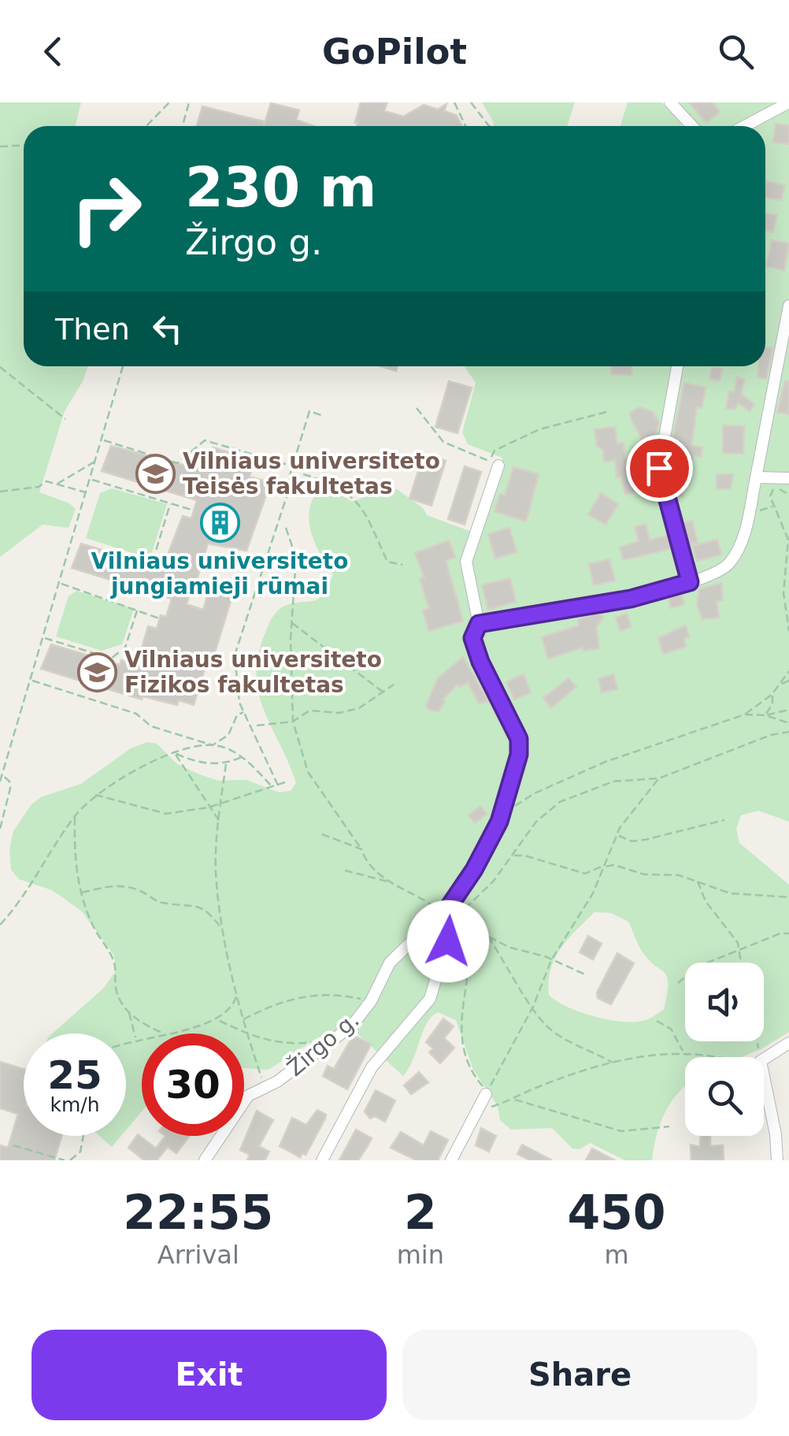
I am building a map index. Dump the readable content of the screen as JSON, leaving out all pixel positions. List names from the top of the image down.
{
  "streets": {
    "street": ["Žirgo g."]
  },
  "places": {
    "school or university": ["Vilniaus universiteto Teisės fakultetas", "Vilniaus universiteto Fizikos fakultetas"],
    "building": ["Vilniaus universiteto jungiamieji rūmai"]
  },
  "page": {
    "header": "GoPilot",
    "turn": ["230 m", "Žirgo g."],
    "then": "Then",
    "speed": "25 km/h",
    "limit": "30",
    "eta": [
      "22:55",
      "Arrival",
      "2",
      "min",
      "450",
      "m"
    ],
    "buttons": ["Exit", "Share"]
  }
}
